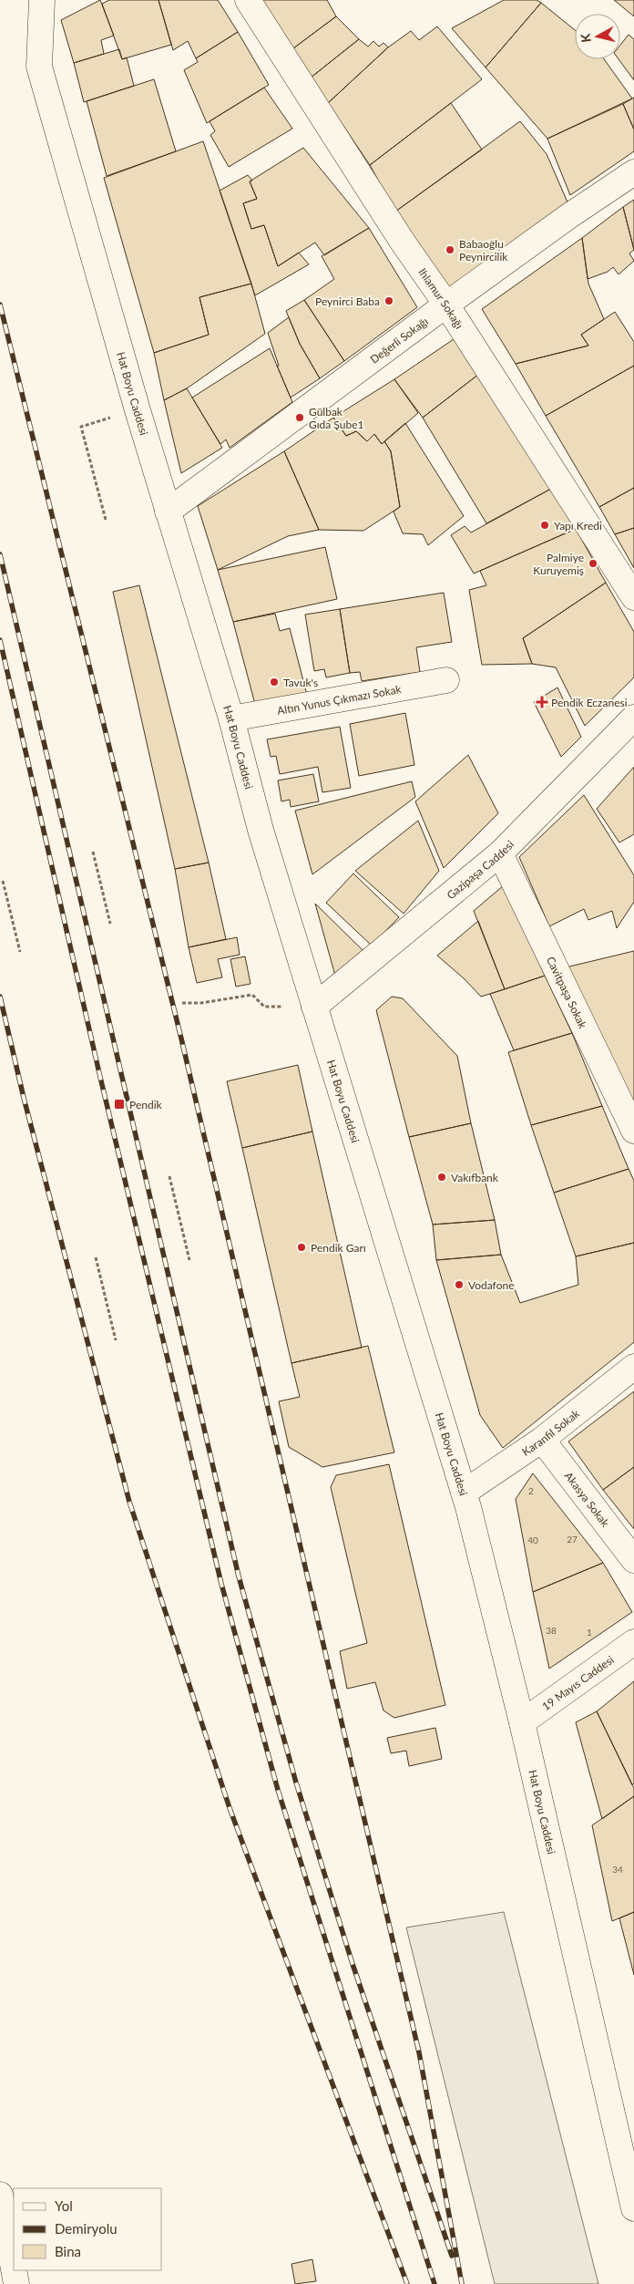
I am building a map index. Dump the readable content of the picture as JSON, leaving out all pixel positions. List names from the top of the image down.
{
  "streets": {
    "street": [
      "Ihlamur Sokağı",
      "Değerli Sokağı",
      "Hat Boyu Caddesi",
      "Altın Yunus Çıkmazı Sokak",
      "Gazipaşa Caddesi",
      "Cavitpaşa Sokak",
      "Karanfil Sokak",
      "Akasya Sokak",
      "19 Mayıs Caddesi"
    ]
  },
  "crossings": [
    ["Ihlamur Sokağı", "Değerli Sokağı"],
    ["Değerli Sokağı", "Hat Boyu Caddesi"],
    ["Hat Boyu Caddesi", "Altın Yunus Çıkmazı Sokak"],
    ["Hat Boyu Caddesi", "Gazipaşa Caddesi"],
    ["Hat Boyu Caddesi", "Karanfil Sokak"],
    ["Hat Boyu Caddesi", "19 Mayıs Caddesi"],
    ["Gazipaşa Caddesi", "Cavitpaşa Sokak"],
    ["Karanfil Sokak", "Akasya Sokak"]
  ],
  "places": {
    "other": [
      "Babaoğlu Peynircilik",
      "Peynirci Baba",
      "Gülbak Gıda Şube1",
      "Yapı Kredi",
      "Palmiye Kuruyemiş",
      "Tavuk's",
      "Vakıfbank",
      "Pendik Garı",
      "Vodafone"
    ],
    "health": ["Pendik Eczanesi"],
    "transit": ["Pendik"]
  },
  "house_numbers": [
    "2",
    "27",
    "40",
    "38",
    "1",
    "34"
  ],
  "legend": ["Yol", "Demiryolu", "Bina"],
  "north": "left"
}
